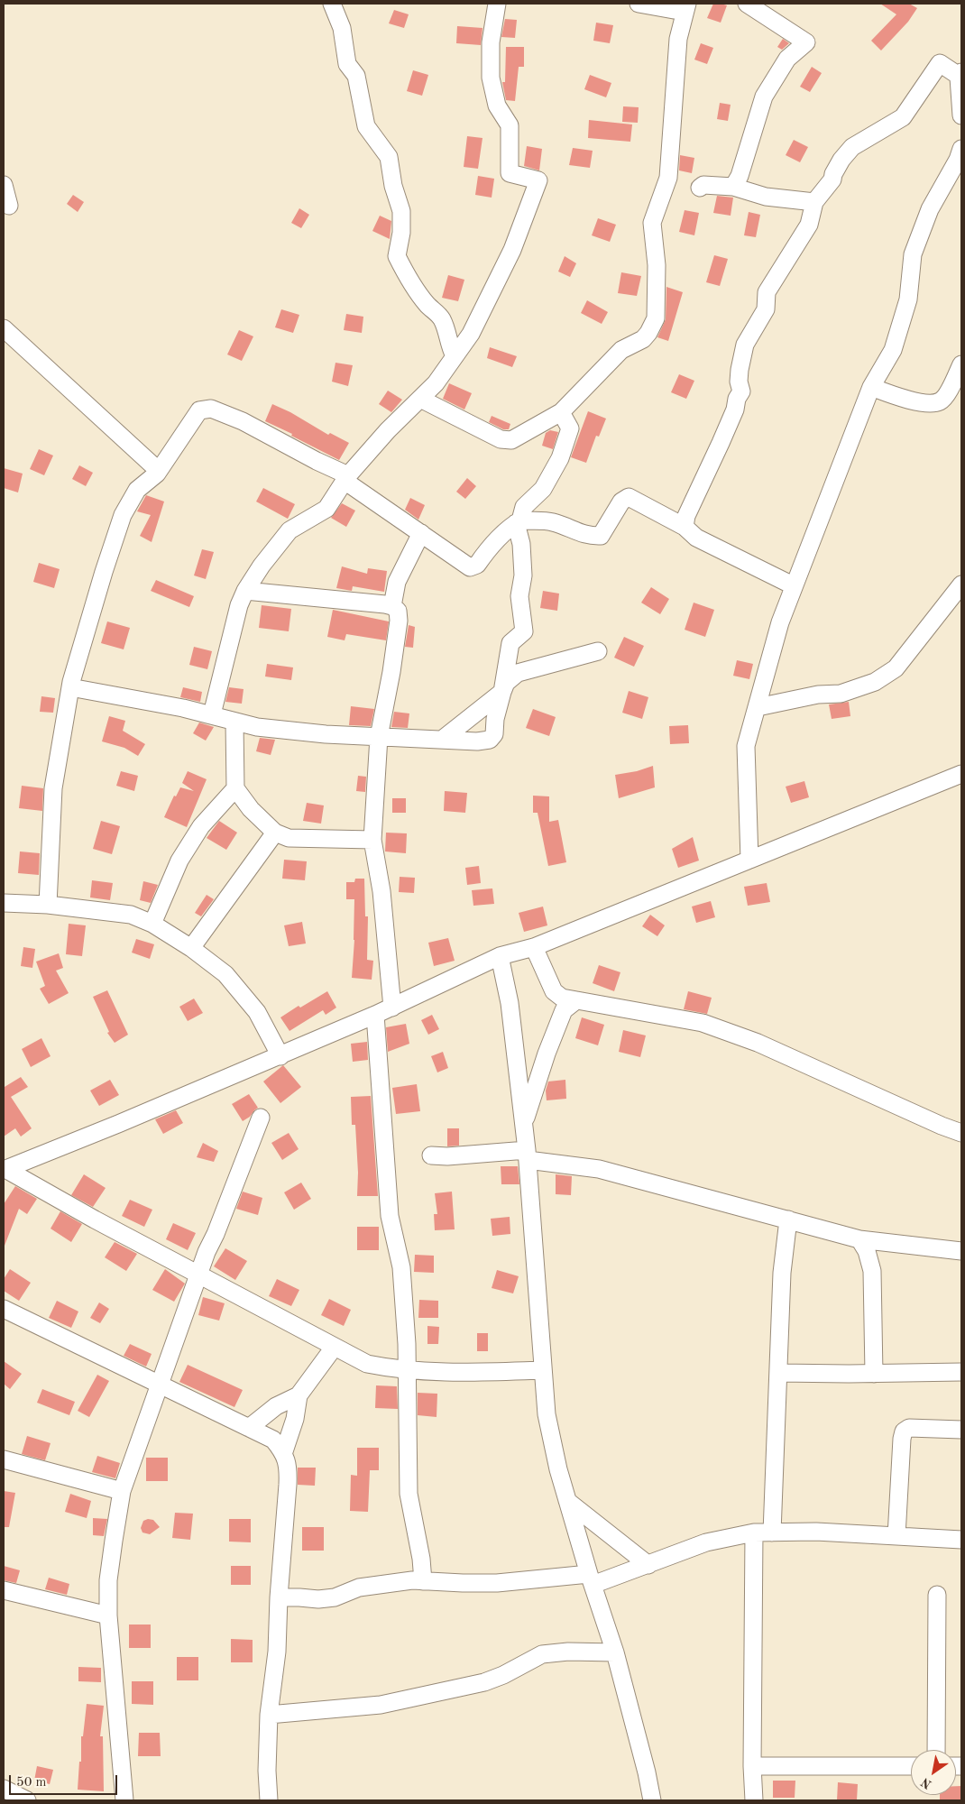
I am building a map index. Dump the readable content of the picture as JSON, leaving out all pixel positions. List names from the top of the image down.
{
  "scale_bar": "50 m",
  "north": "bottom left"
}
